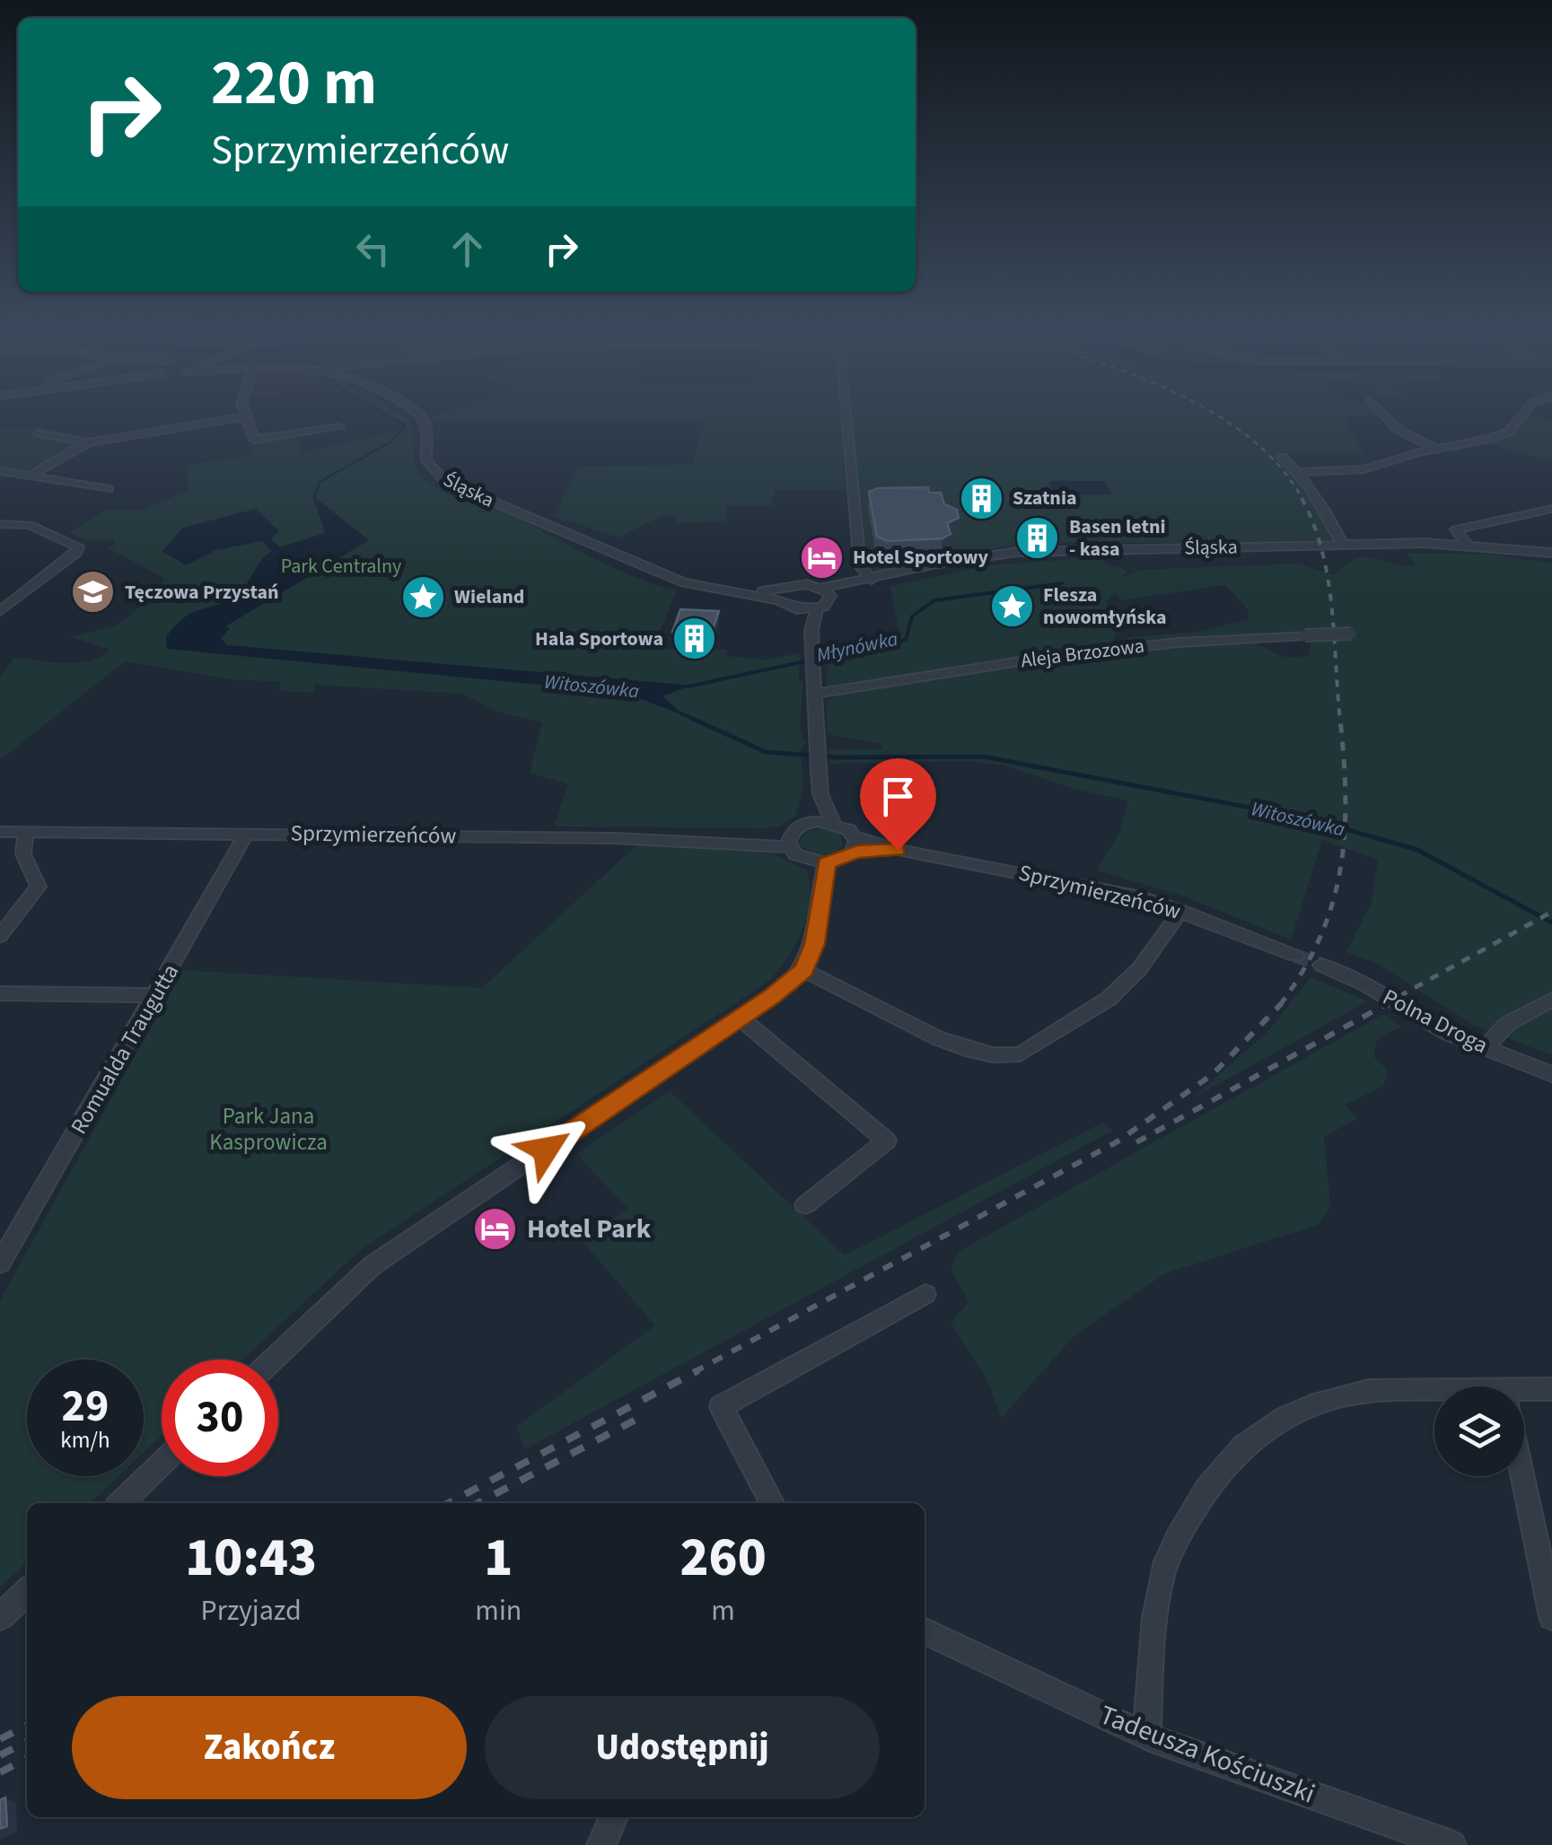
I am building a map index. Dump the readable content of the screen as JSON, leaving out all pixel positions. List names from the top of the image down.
{
  "streets": {
    "street": [
      "Śląska",
      "Aleja Brzozowa",
      "Sprzymierzeńców",
      "Polna Droga",
      "Romualda Traugutta",
      "Tadeusza Kościuszki"
    ]
  },
  "crossings": [
    ["Sprzymierzeńców", "Romualda Traugutta"]
  ],
  "water": ["Młynówka", "Witoszówka"],
  "parks": ["Park Centralny", "Park Jana Kasprowicza"],
  "places": {
    "building": ["Szatnia", "Basen letni - kasa", "Hala Sportowa"],
    "hotel": ["Hotel Sportowy", "Hotel Park"],
    "school or university": ["Tęczowa Przystań"],
    "place": ["Wieland", "Flesza nowomłyńska"]
  },
  "page": {
    "turn": ["220 m", "Sprzymierzeńców"],
    "speed": "29 km/h",
    "limit": "30",
    "eta": [
      "10:43",
      "Przyjazd",
      "1",
      "min",
      "260",
      "m"
    ],
    "buttons": ["Zakończ", "Udostępnij"]
  }
}
